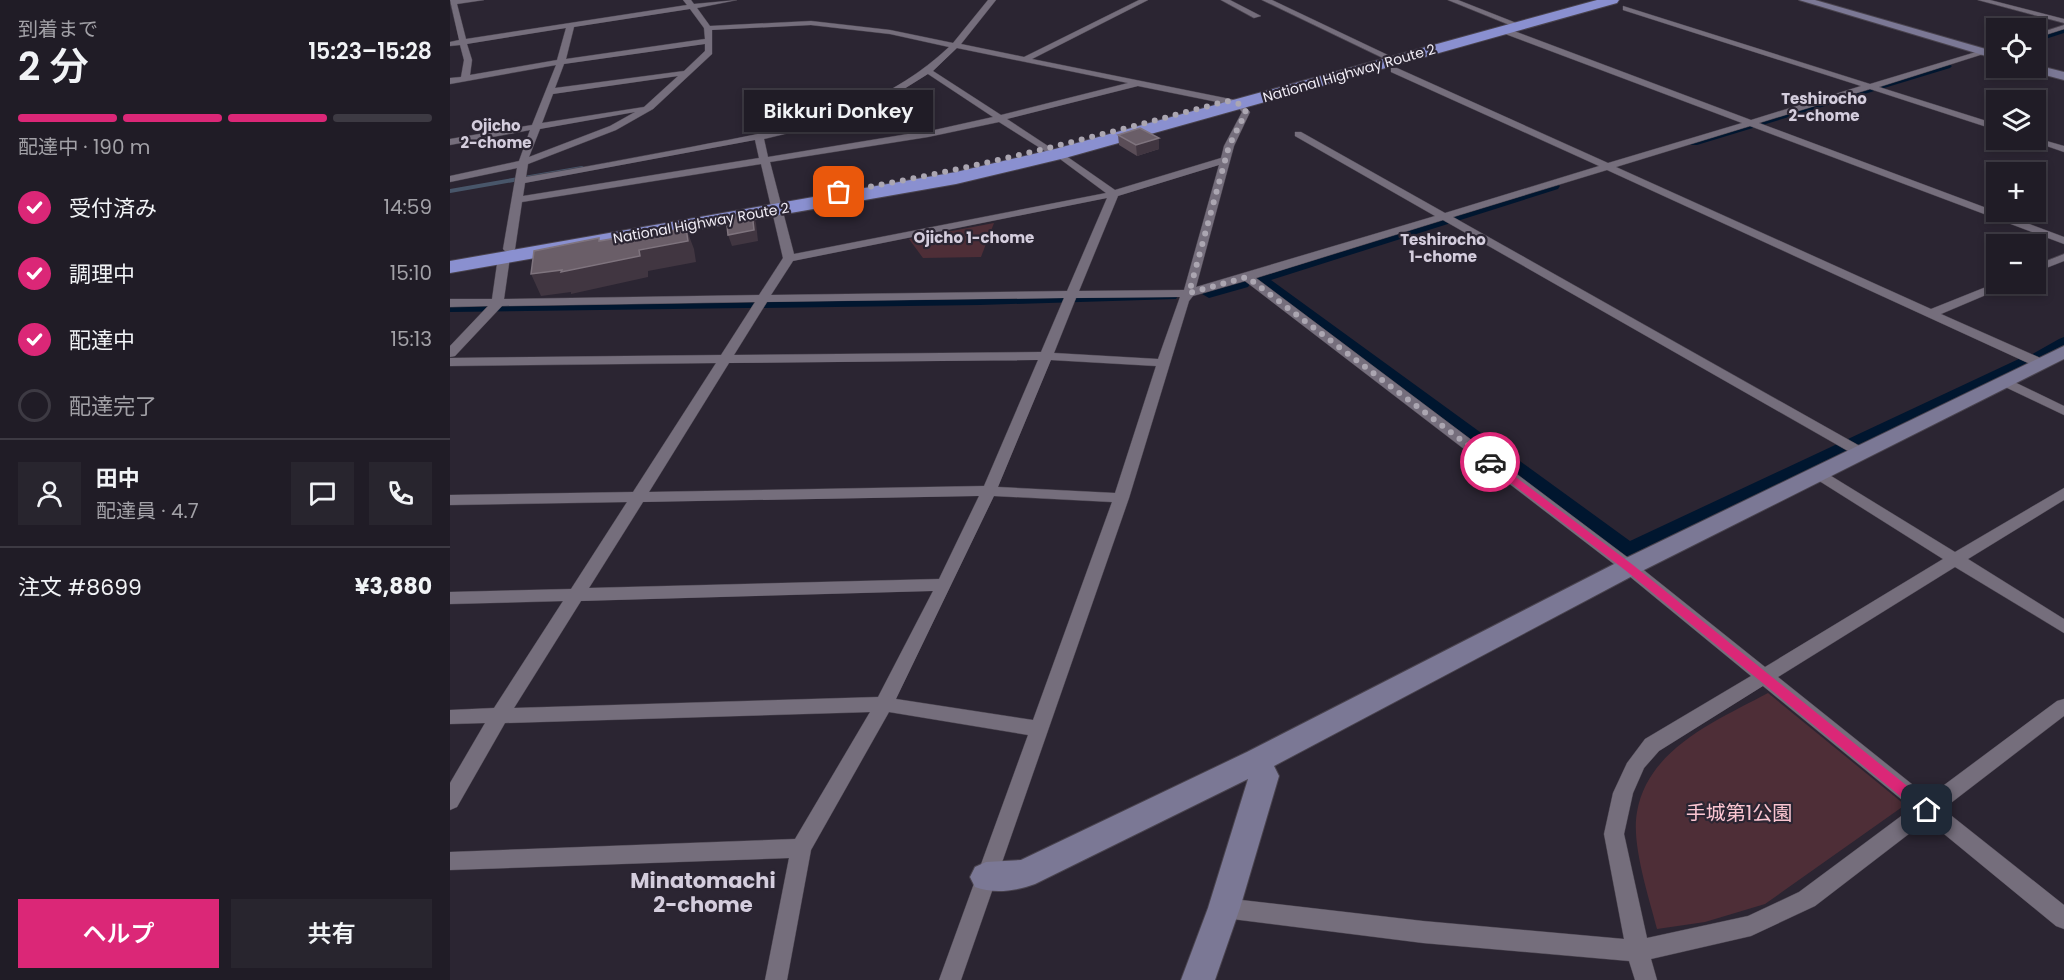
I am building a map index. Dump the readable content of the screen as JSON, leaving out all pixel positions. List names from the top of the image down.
{
  "streets": {
    "highway": ["National Highway Route 2"]
  },
  "districts": [
    "Teshirocho 2-chome",
    "Ojicho 2-chome",
    "Ojicho 1-chome",
    "Teshirocho 1-chome",
    "Minatomachi 2-chome"
  ],
  "parks": ["手城第1公園"],
  "places": ["Bikkuri Donkey"],
  "page": {
    "heading": ["2 分", "到着まで", "15:23–15:28"],
    "panel": [
      "田中",
      "配達員 · 4.7",
      "注文 #8699",
      "¥3,880"
    ],
    "map_buttons": ["+", "−"],
    "bubble": "Bikkuri Donkey",
    "bar": "配達中 · 190 m",
    "list": [
      ["受付済み", "14:59"],
      ["調理中", "15:10"],
      ["配達中", "15:13"],
      "配達完了"
    ],
    "buttons": ["ヘルプ", "共有"]
  }
}
